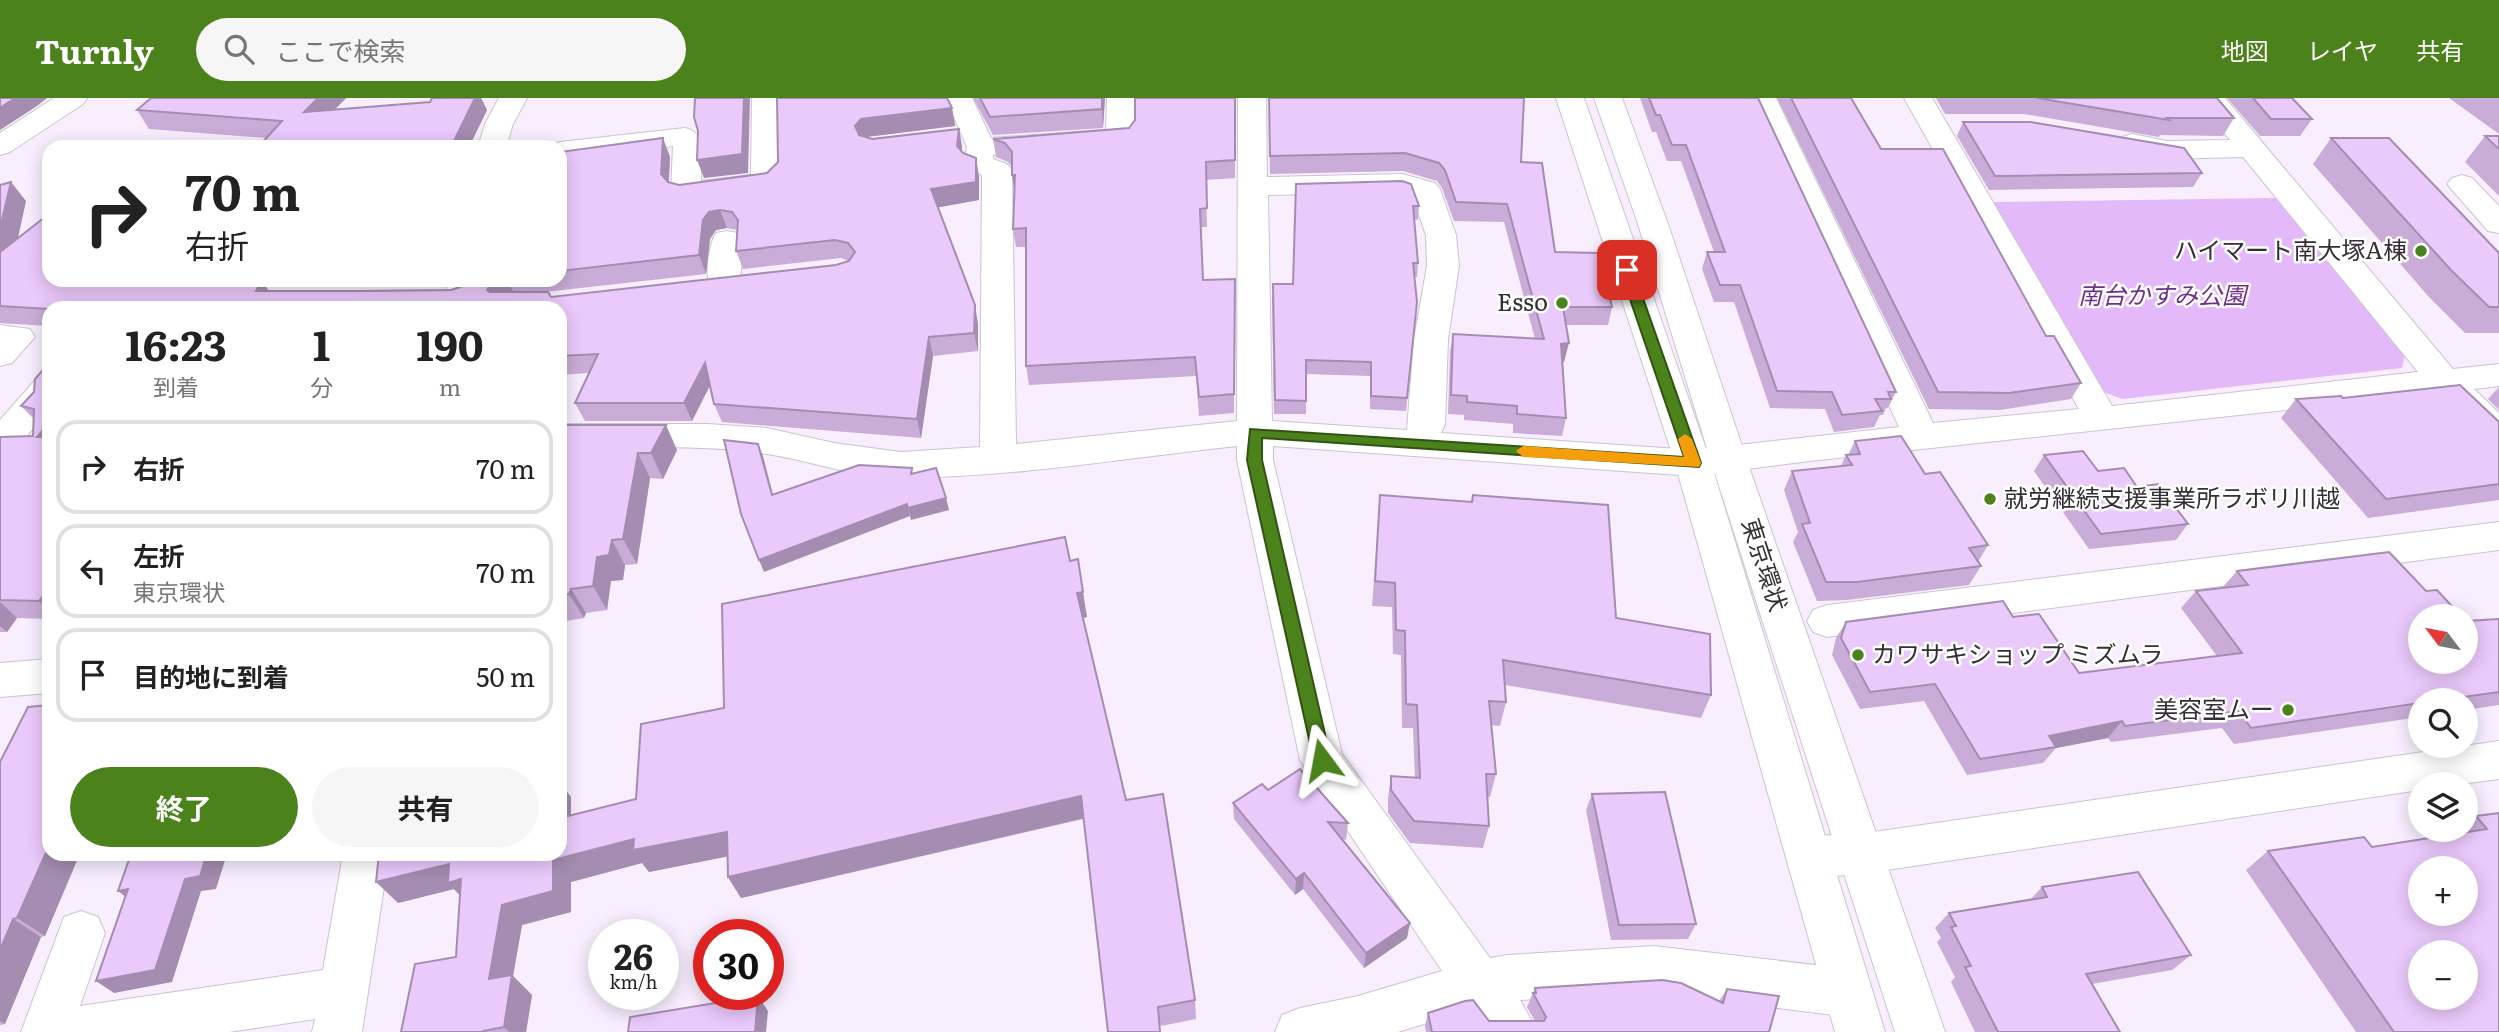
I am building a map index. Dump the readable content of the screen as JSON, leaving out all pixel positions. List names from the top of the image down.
{
  "streets": {
    "main road": ["東京環状"]
  },
  "parks": ["南台かすみ公園"],
  "places": [
    "ハイマート南大塚A棟",
    "Esso",
    "就労継続支援事業所ラボリ川越",
    "カワサキショップ ミズムラ",
    "美容室ムー"
  ],
  "north": "top left",
  "page": {
    "header": "Turnly",
    "search": "ここで検索",
    "nav": ["地図", "レイヤ", "共有"],
    "turn": ["70 m", "右折"],
    "eta": [
      "16:23",
      "到着",
      "1",
      "分",
      "190",
      "m"
    ],
    "list": [
      {
        "name": "右折",
        "value": "70 m"
      },
      {
        "name": "左折",
        "note": "東京環状",
        "value": "70 m"
      },
      {
        "name": "目的地に到着",
        "value": "50 m"
      }
    ],
    "map_buttons": ["+", "−"],
    "buttons": ["終了", "共有"],
    "speed": "26 km/h",
    "limit": "30"
  }
}
